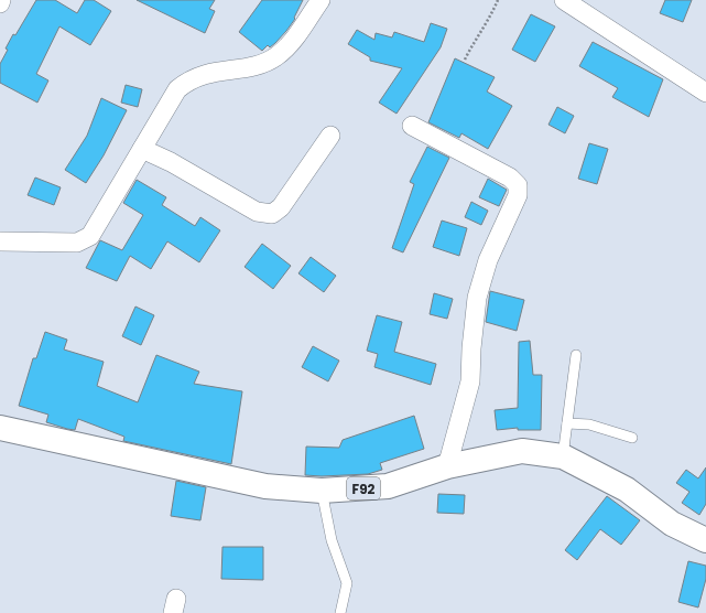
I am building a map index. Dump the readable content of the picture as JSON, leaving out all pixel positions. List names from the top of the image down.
{
  "streets": {
    "main road": ["F92"]
  }
}
